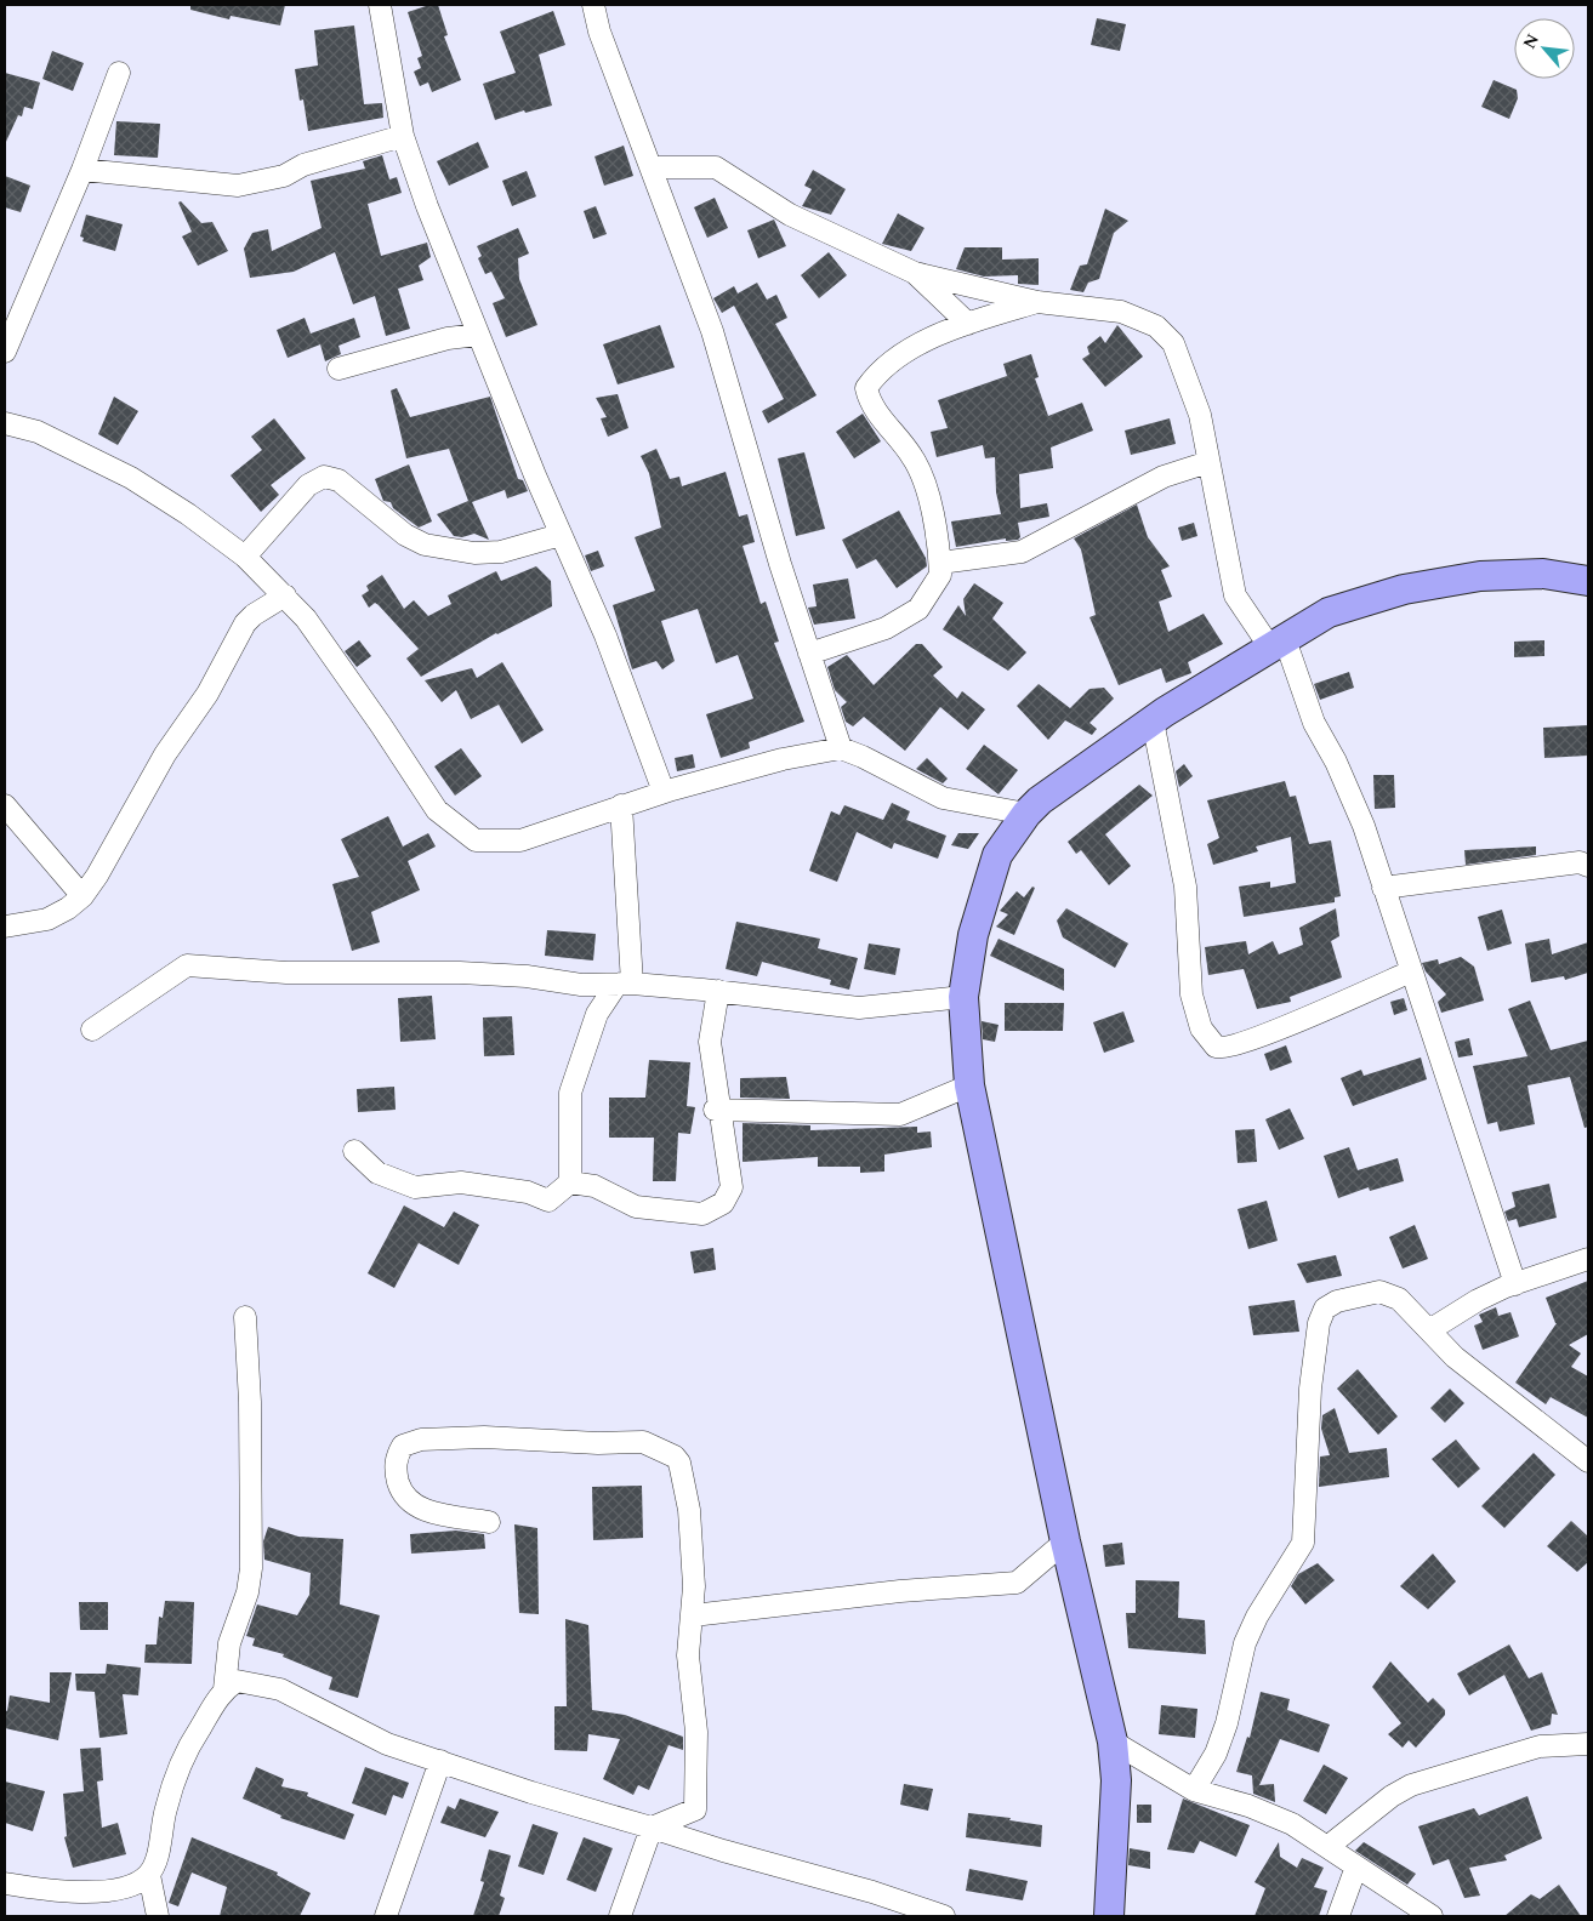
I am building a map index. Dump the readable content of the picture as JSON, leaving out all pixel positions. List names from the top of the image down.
{
  "north": "top left"
}
